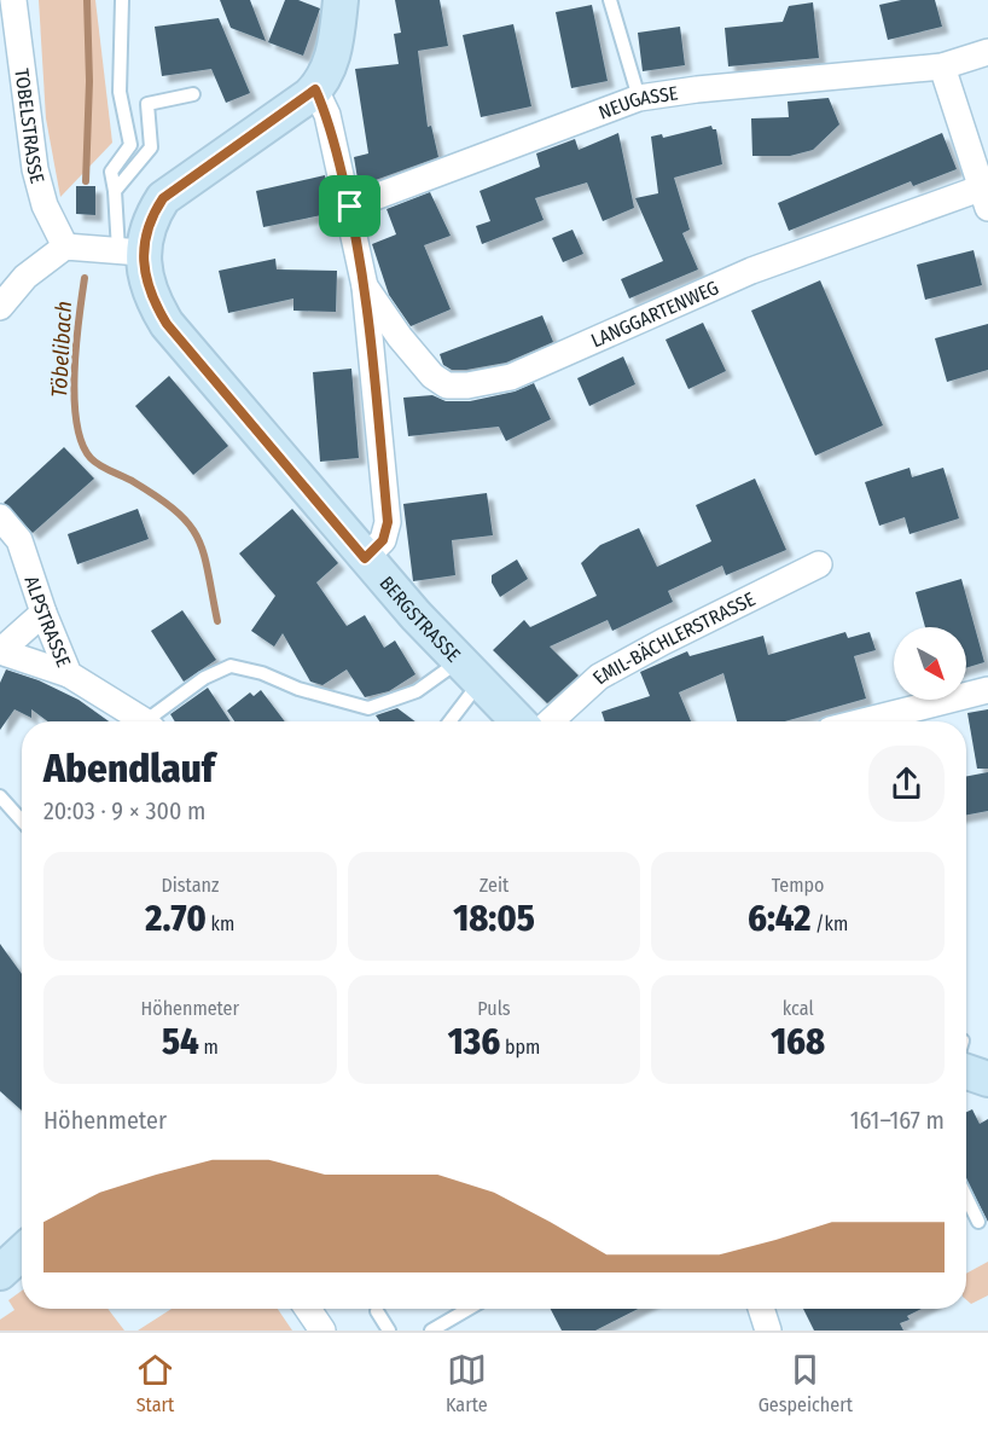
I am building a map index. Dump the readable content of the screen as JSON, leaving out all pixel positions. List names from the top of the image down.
{
  "streets": {
    "main road": ["BERGSTRASSE"],
    "street": [
      "NEUGASSE",
      "TOBELSTRASSE",
      "LANGGARTENWEG",
      "ALPSTRASSE",
      "EMIL-BÄCHLERSTRASSE"
    ]
  },
  "water": ["Töbelibach"],
  "north": "bottom right",
  "page": {
    "heading": ["Abendlauf", "20:03 · 9 × 300 m"],
    "stats": [
      ["Distanz", "2.70 km"],
      ["Zeit", "18:05"],
      ["Tempo", "6:42 /km"],
      ["Höhenmeter", "54 m"],
      ["Puls", "136 bpm"],
      ["kcal", "168"]
    ],
    "chart": ["Höhenmeter", "161–167 m"],
    "tabs": ["Start", "Karte", "Gespeichert"]
  }
}
